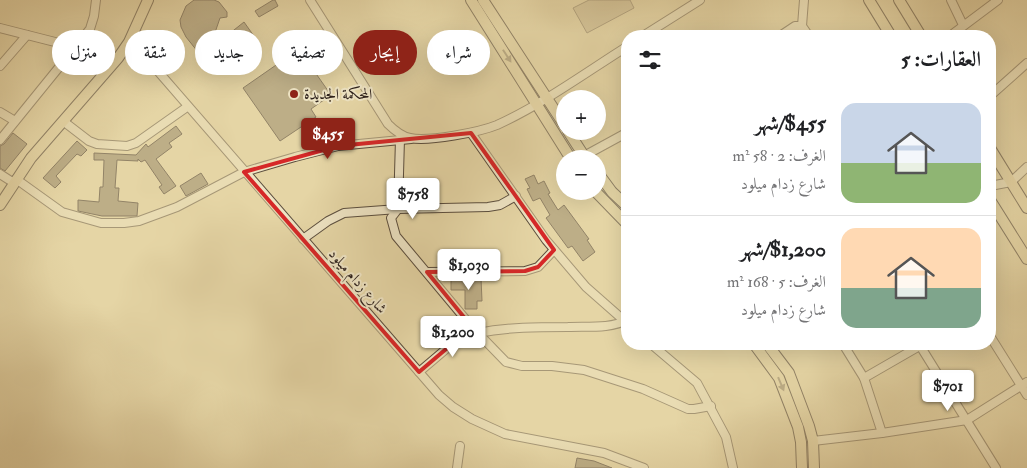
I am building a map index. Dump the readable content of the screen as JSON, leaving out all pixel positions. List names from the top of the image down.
{
  "streets": {
    "street": ["شارع زدام ميلود"]
  },
  "places": ["المحكمة الجديدة"],
  "page": {
    "chip": [
      "شراء",
      "إيجار",
      "تصفية",
      "جديد",
      "شقة",
      "منزل"
    ],
    "heading": "العقارات: 5",
    "map_buttons": ["+", "−"],
    "list": [
      {
        "name": "$455/شهر",
        "note": "الغرف: 2 · 58 m² · شارع زدام ميلود"
      },
      {
        "name": "$1,200/شهر",
        "note": "الغرف: 5 · 168 m² · شارع زدام ميلود"
      }
    ],
    "price": [
      "$455",
      "$758",
      "$1,030",
      "$1,200",
      "$701"
    ]
  }
}
